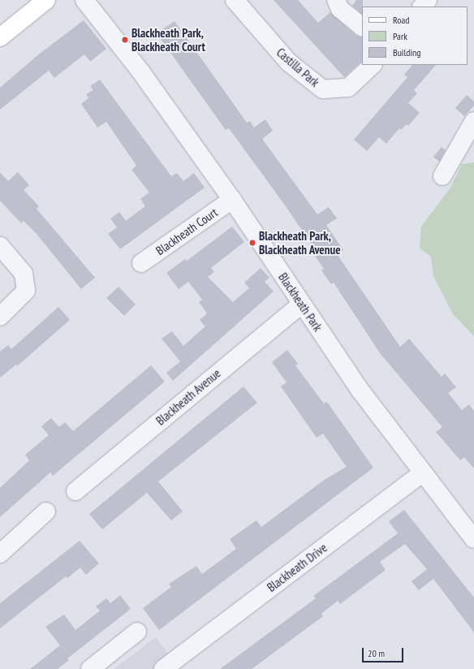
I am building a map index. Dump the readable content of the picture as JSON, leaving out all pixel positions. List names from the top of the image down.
{
  "streets": {
    "street": [
      "Castilla Park",
      "Blackheath Court",
      "Blackheath Park",
      "Blackheath Avenue",
      "Blackheath Drive"
    ]
  },
  "crossings": [
    ["Blackheath Court", "Blackheath Park"],
    ["Blackheath Park", "Blackheath Avenue"],
    ["Blackheath Park", "Blackheath Drive"]
  ],
  "places": ["Blackheath Park, Blackheath Court", "Blackheath Park, Blackheath Avenue"],
  "legend": ["Road", "Park", "Building"],
  "scale_bar": "20 m"
}
